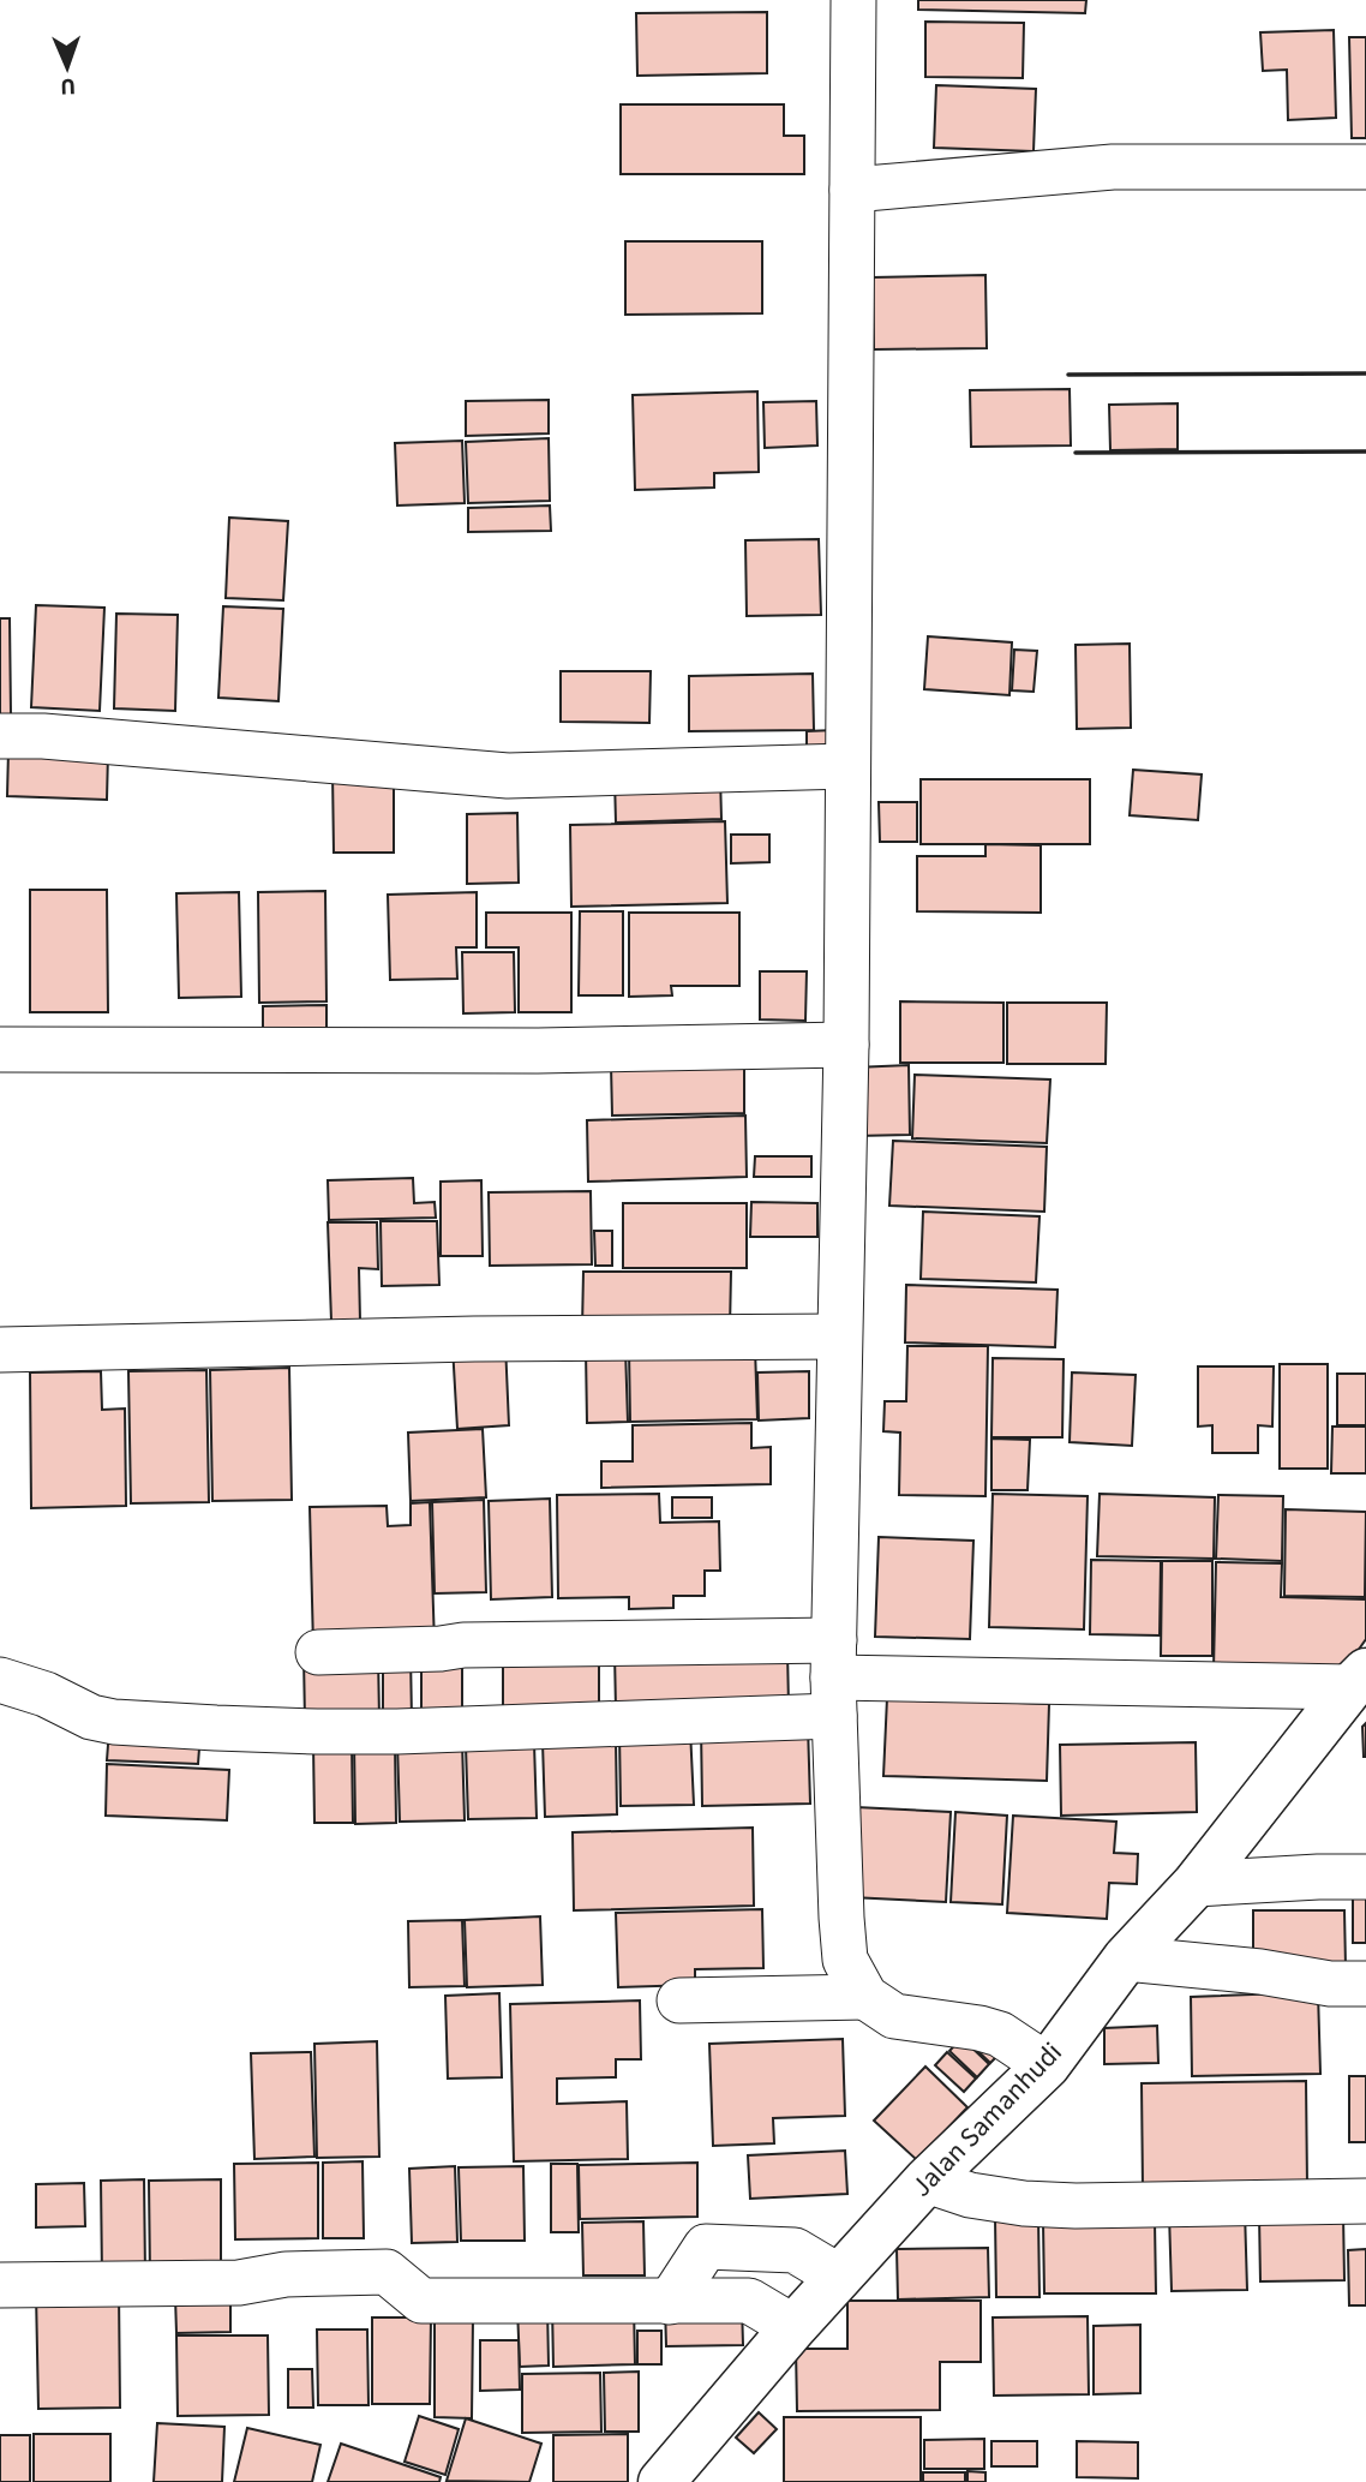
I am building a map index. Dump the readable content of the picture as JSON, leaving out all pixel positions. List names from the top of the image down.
{
  "streets": {
    "street": ["Jalan Samanhudi"]
  },
  "north": "bottom"
}
